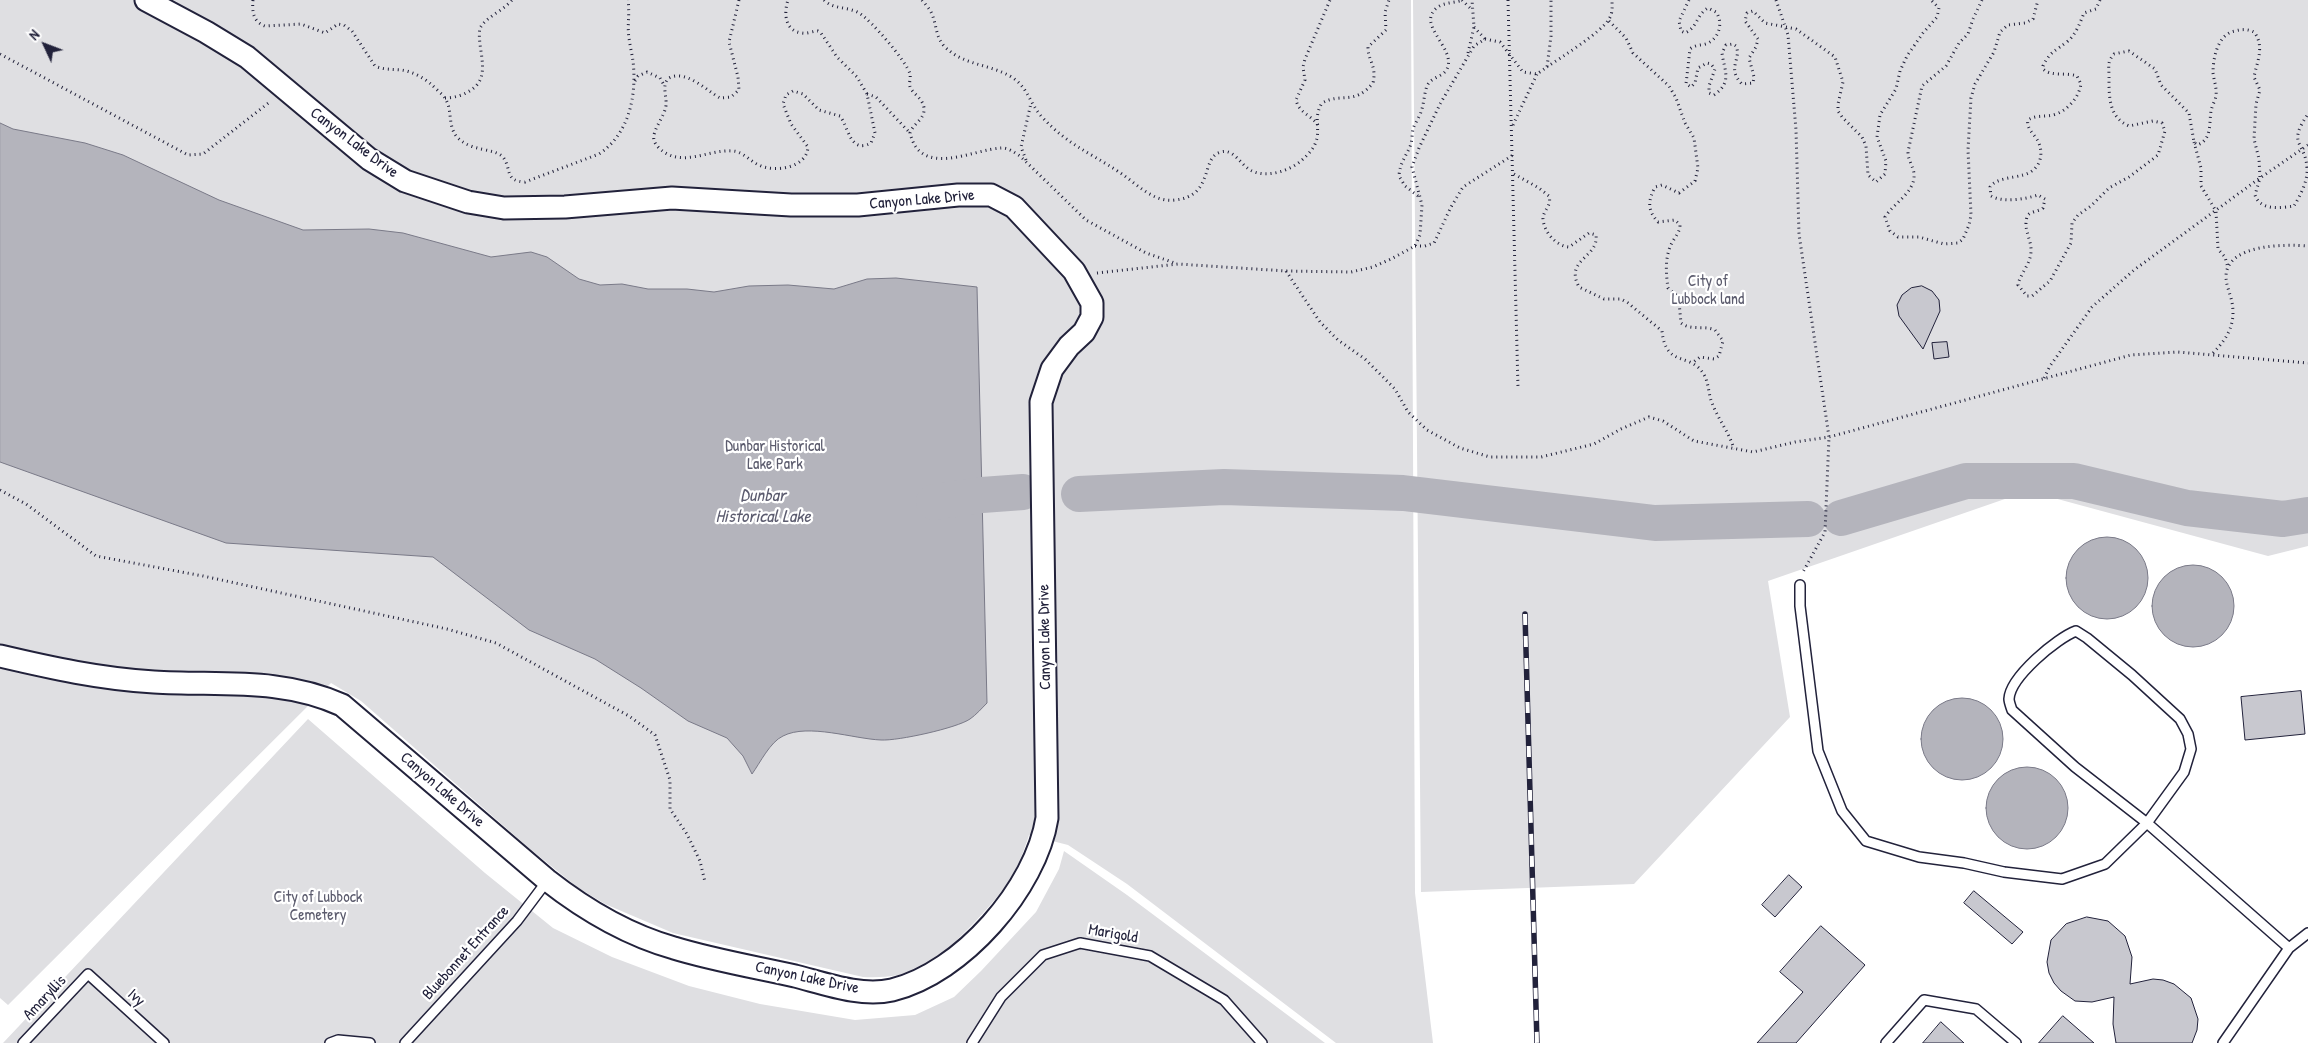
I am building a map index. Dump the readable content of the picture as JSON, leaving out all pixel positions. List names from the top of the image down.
{
  "streets": {
    "street": ["Canyon Lake Drive"],
    "lane": [
      "Marigold",
      "Bluebonnet Entrance",
      "Amaryllis",
      "Ivy"
    ]
  },
  "crossings": [
    ["Canyon Lake Drive", "Bluebonnet Entrance"],
    ["Amaryllis", "Ivy"]
  ],
  "water": ["Dunbar Historical Lake"],
  "parks": ["City of Lubbock land", "Dunbar Historical Lake Park", "City of Lubbock Cemetery"],
  "north": "top left"
}
